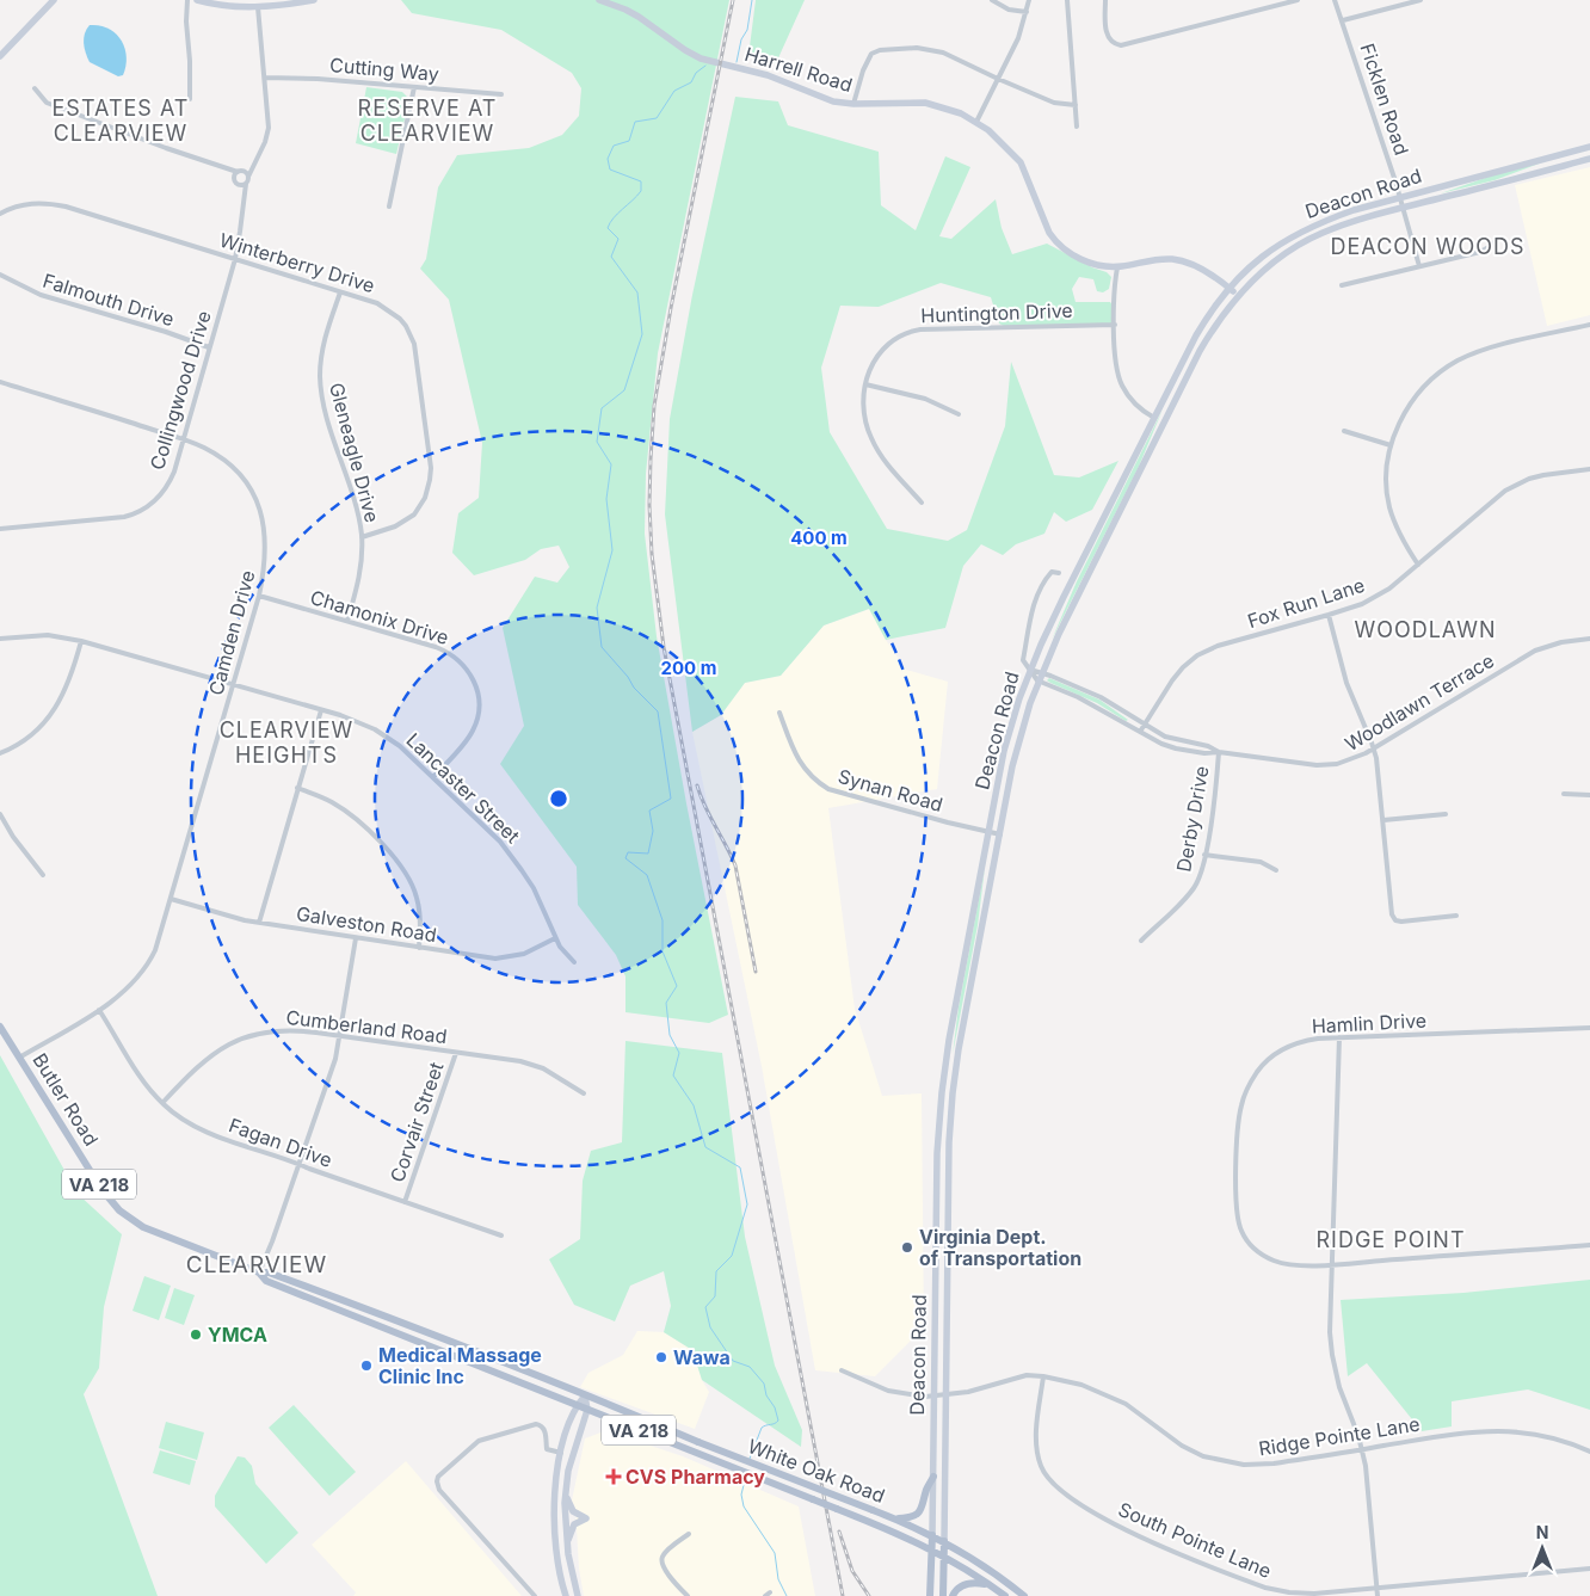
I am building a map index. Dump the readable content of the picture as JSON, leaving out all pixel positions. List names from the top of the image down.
{
  "streets": {
    "main road": [
      "Harrell Road",
      "Deacon Road",
      "Butler Road",
      "VA 218",
      "White Oak Road"
    ],
    "street": [
      "Cutting Way",
      "Ficklen Road",
      "Winterberry Drive",
      "Falmouth Drive",
      "Huntington Drive",
      "Collingwood Drive",
      "Gleneagle Drive",
      "Fox Run Lane",
      "Chamonix Drive",
      "Camden Drive",
      "Woodlawn Terrace",
      "Lancaster Street",
      "Synan Road",
      "Derby Drive",
      "Galveston Road",
      "Hamlin Drive",
      "Cumberland Road",
      "Corvair Street",
      "Fagan Drive",
      "Ridge Pointe Lane",
      "South Pointe Lane"
    ]
  },
  "crossings": [
    ["Harrell Road", "Deacon Road"],
    ["Ficklen Road", "Deacon Road"],
    ["Deacon Road", "Woodlawn Terrace"],
    ["Deacon Road", "Synan Road"],
    ["Deacon Road", "Ridge Pointe Lane"],
    ["Deacon Road", "White Oak Road"],
    ["Winterberry Drive", "Collingwood Drive"],
    ["Winterberry Drive", "Gleneagle Drive"],
    ["Falmouth Drive", "Collingwood Drive"],
    ["Collingwood Drive", "Camden Drive"],
    ["Gleneagle Drive", "Chamonix Drive"],
    ["Fox Run Lane", "Woodlawn Terrace"],
    ["Chamonix Drive", "Camden Drive"],
    ["Chamonix Drive", "Lancaster Street"],
    ["Camden Drive", "Lancaster Street"],
    ["Camden Drive", "Galveston Road"],
    ["Camden Drive", "Butler Road"],
    ["Camden Drive", "Fagan Drive"],
    ["Woodlawn Terrace", "Derby Drive"],
    ["Lancaster Street", "Galveston Road"],
    ["Cumberland Road", "Corvair Street"],
    ["Cumberland Road", "Fagan Drive"],
    ["Butler Road", "VA 218"],
    ["Butler Road", "White Oak Road"],
    ["Corvair Street", "Fagan Drive"],
    ["VA 218", "White Oak Road"],
    ["Ridge Pointe Lane", "South Pointe Lane"]
  ],
  "districts": [
    "ESTATES AT CLEARVIEW",
    "RESERVE AT CLEARVIEW",
    "DEACON WOODS",
    "WOODLAWN",
    "CLEARVIEW HEIGHTS",
    "RIDGE POINT",
    "CLEARVIEW"
  ],
  "places": {
    "other": [
      "Virginia Dept. of Transportation",
      "YMCA",
      "Wawa",
      "Medical Massage Clinic Inc"
    ],
    "health": ["CVS Pharmacy"]
  },
  "north": "top",
  "rings": ["400 m", "200 m"]
}
